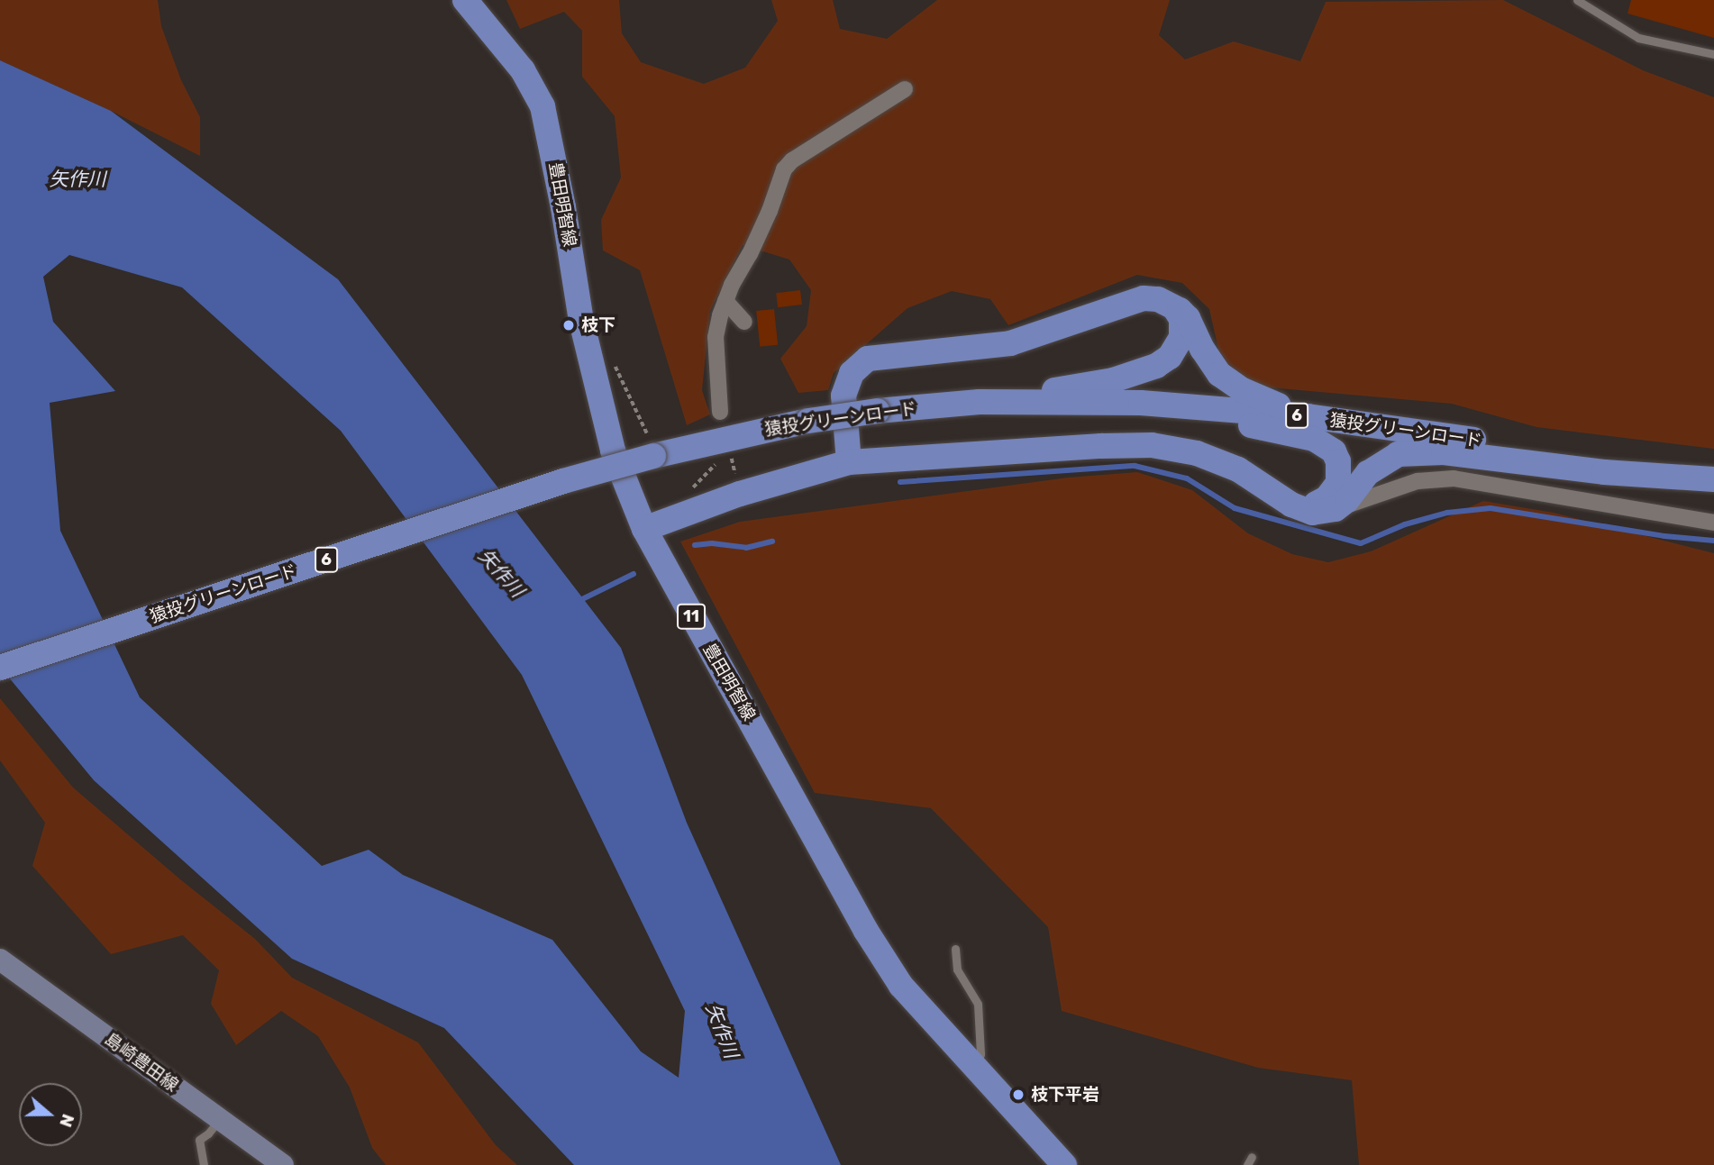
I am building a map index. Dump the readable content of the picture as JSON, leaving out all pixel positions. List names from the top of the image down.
{
  "streets": {
    "main road": [
      "豊田明智線",
      "6",
      "猿投グリーンロード",
      "11",
      "島崎豊田線"
    ]
  },
  "water": ["矢作川"],
  "places": ["枝下", "枝下平岩"],
  "north": "right"
}
